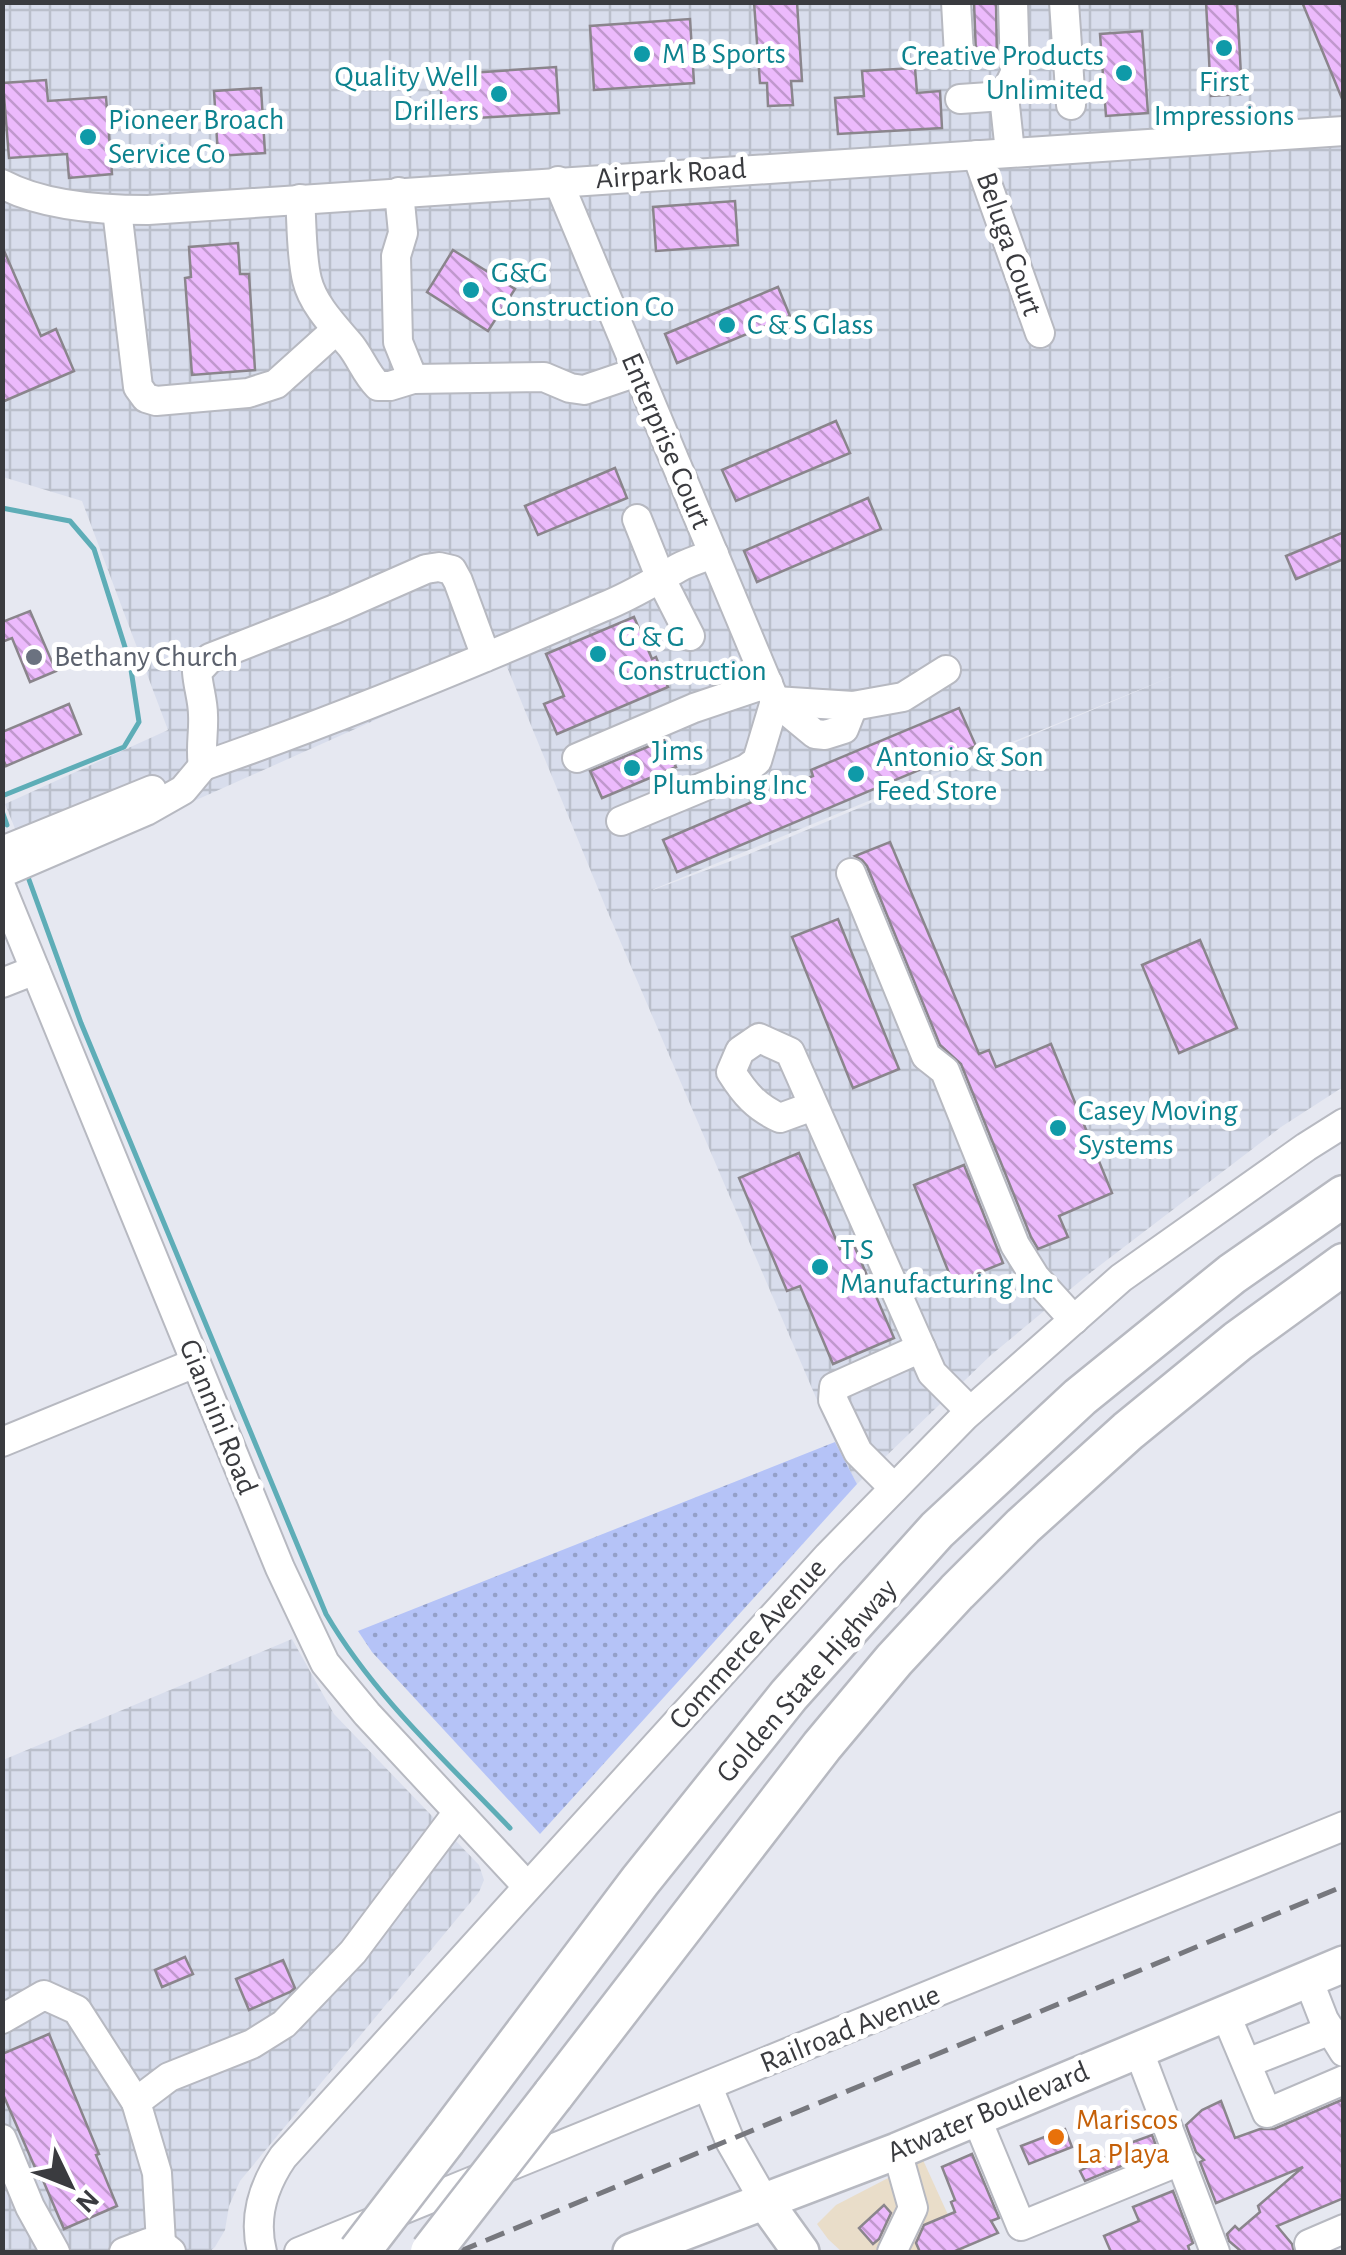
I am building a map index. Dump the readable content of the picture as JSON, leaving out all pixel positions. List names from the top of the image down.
{
  "streets": {
    "highway": ["Golden State Highway"],
    "main road": ["Atwater Boulevard"],
    "street": [
      "Airpark Road",
      "Beluga Court",
      "Enterprise Court",
      "Giannini Road",
      "Commerce Avenue",
      "Railroad Avenue"
    ]
  },
  "crossings": [
    ["Airpark Road", "Beluga Court"],
    ["Airpark Road", "Enterprise Court"],
    ["Giannini Road", "Commerce Avenue"],
    ["Golden State Highway", "Railroad Avenue"]
  ],
  "places": [
    "First Impressions",
    "M B Sports",
    "Creative Products Unlimited",
    "Quality Well Drillers",
    "Pioneer Broach Service Co",
    "G&G Construction Co",
    "C & S Glass",
    "G & G Construction",
    "Bethany Church",
    "Jims Plumbing Inc",
    "Antonio & Son Feed Store",
    "Casey Moving Systems",
    "T S Manufacturing Inc",
    "Mariscos La Playa"
  ],
  "north": "bottom right"
}
